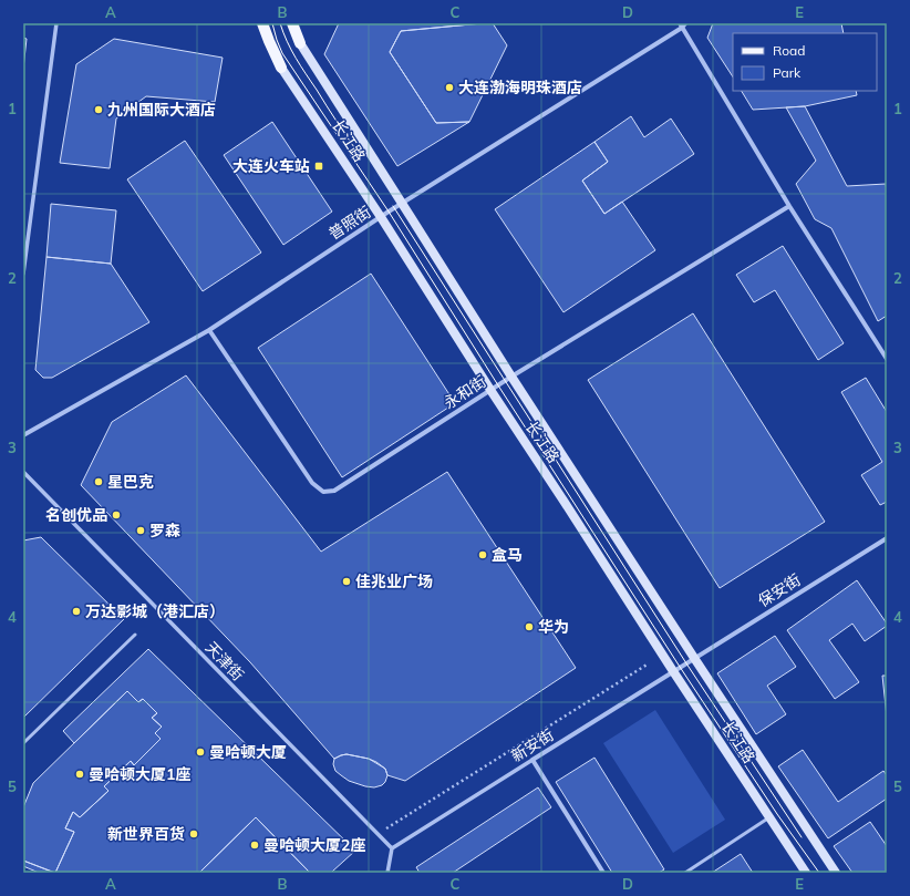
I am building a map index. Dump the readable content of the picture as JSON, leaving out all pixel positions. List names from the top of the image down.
{
  "streets": {
    "main road": ["长江路"],
    "street": [
      "普照街",
      "永和街",
      "保安街",
      "天津街",
      "新安街"
    ]
  },
  "crossings": [
    ["长江路", "普照街"],
    ["长江路", "永和街"],
    ["长江路", "保安街"],
    ["长江路", "新安街"],
    ["普照街", "永和街"],
    ["保安街", "新安街"],
    ["天津街", "新安街"]
  ],
  "places": {
    "other": [
      "大连渤海明珠酒店",
      "九州国际大酒店",
      "星巴克",
      "名创优品",
      "罗森",
      "盒马",
      "佳兆业广场",
      "万达影城（港汇店）",
      "华为",
      "曼哈顿大厦",
      "曼哈顿大厦1座",
      "新世界百货",
      "曼哈顿大厦2座"
    ],
    "transit": ["大连火车站"]
  },
  "legend": ["Road", "Park"],
  "grid": {
    "columns": [
      "A",
      "B",
      "C",
      "D",
      "E"
    ],
    "rows": [
      "1",
      "2",
      "3",
      "4",
      "5"
    ]
  }
}
